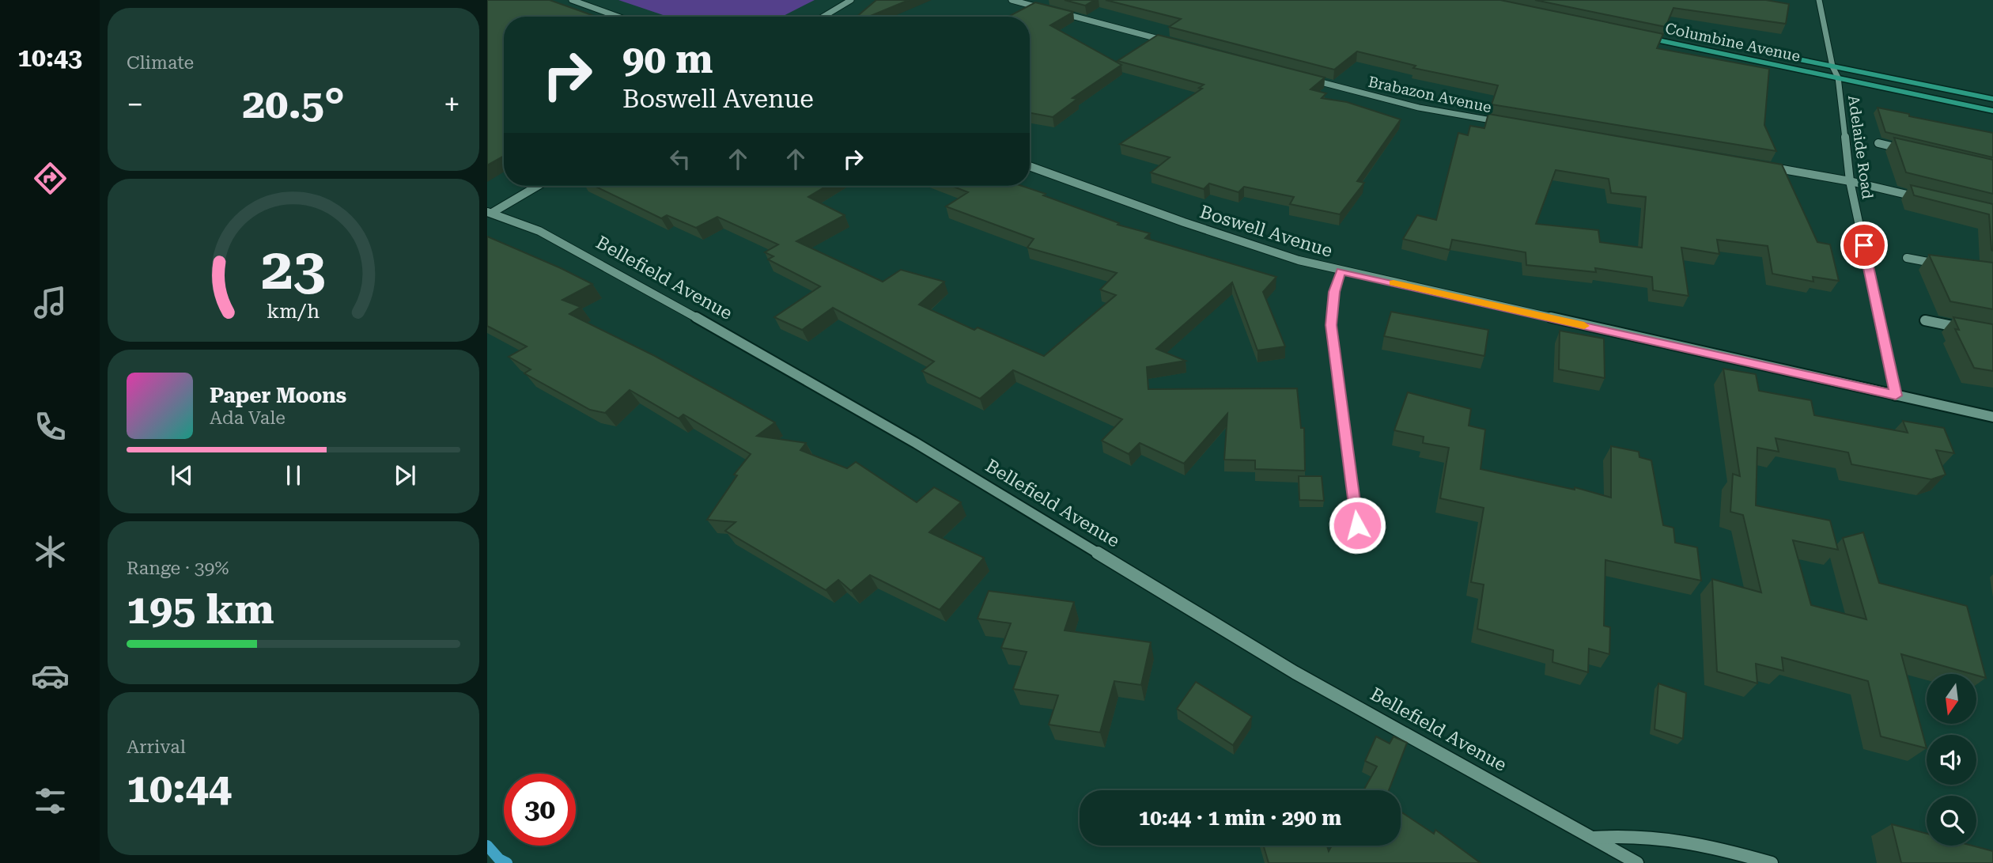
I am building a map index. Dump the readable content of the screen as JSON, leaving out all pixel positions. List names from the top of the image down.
{
  "streets": {
    "main road": ["Columbine Avenue"],
    "street": [
      "Brabazon Avenue",
      "Adelaide Road",
      "Boswell Avenue",
      "Bellefield Avenue"
    ]
  },
  "crossings": [
    ["Columbine Avenue", "Adelaide Road"],
    ["Adelaide Road", "Boswell Avenue"]
  ],
  "north": "bottom",
  "page": {
    "tabs": "10:43",
    "tile": [
      "Climate",
      ["Range · 39%", "195 km"],
      ["Arrival", "10:44"]
    ],
    "turn": ["90 m", "Boswell Avenue"],
    "heat": ["−", "20.5°", "+"],
    "song": ["Paper Moons", "Ada Vale"],
    "limit": "30",
    "trip": "10:44 · 1 min · 290 m",
    "gauge": ["23", "km/h"]
  }
}
